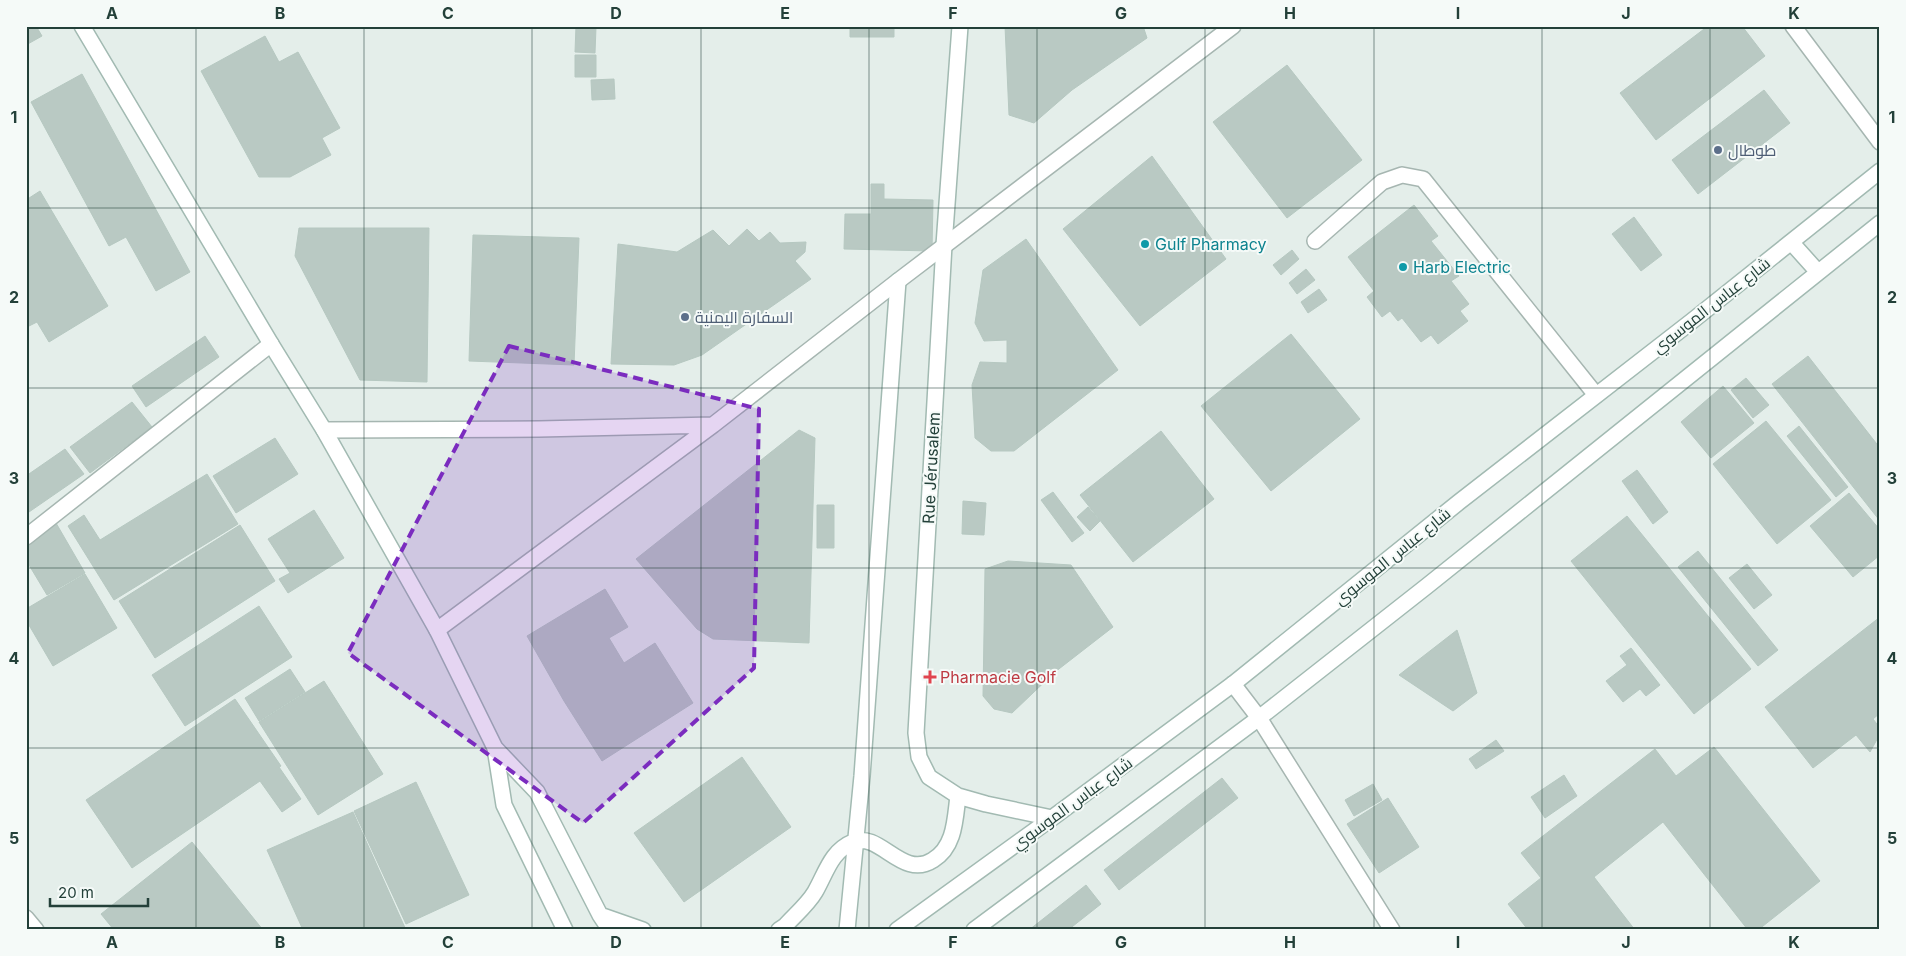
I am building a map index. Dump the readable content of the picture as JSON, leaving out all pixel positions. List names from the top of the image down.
{
  "streets": {
    "street": ["شارع عباس الموسوي", "Rue Jérusalem"]
  },
  "crossings": [
    ["شارع عباس الموسوي", "Rue Jérusalem"]
  ],
  "places": {
    "other": [
      "طوطال",
      "Gulf Pharmacy",
      "Harb Electric",
      "السفارة اليمنية"
    ],
    "health": ["Pharmacie Golf"]
  },
  "scale_bar": "20 m",
  "grid": {
    "columns": [
      "A",
      "B",
      "C",
      "D",
      "E",
      "F",
      "G",
      "H",
      "I",
      "J",
      "K"
    ],
    "rows": [
      "1",
      "2",
      "3",
      "4",
      "5"
    ]
  }
}
